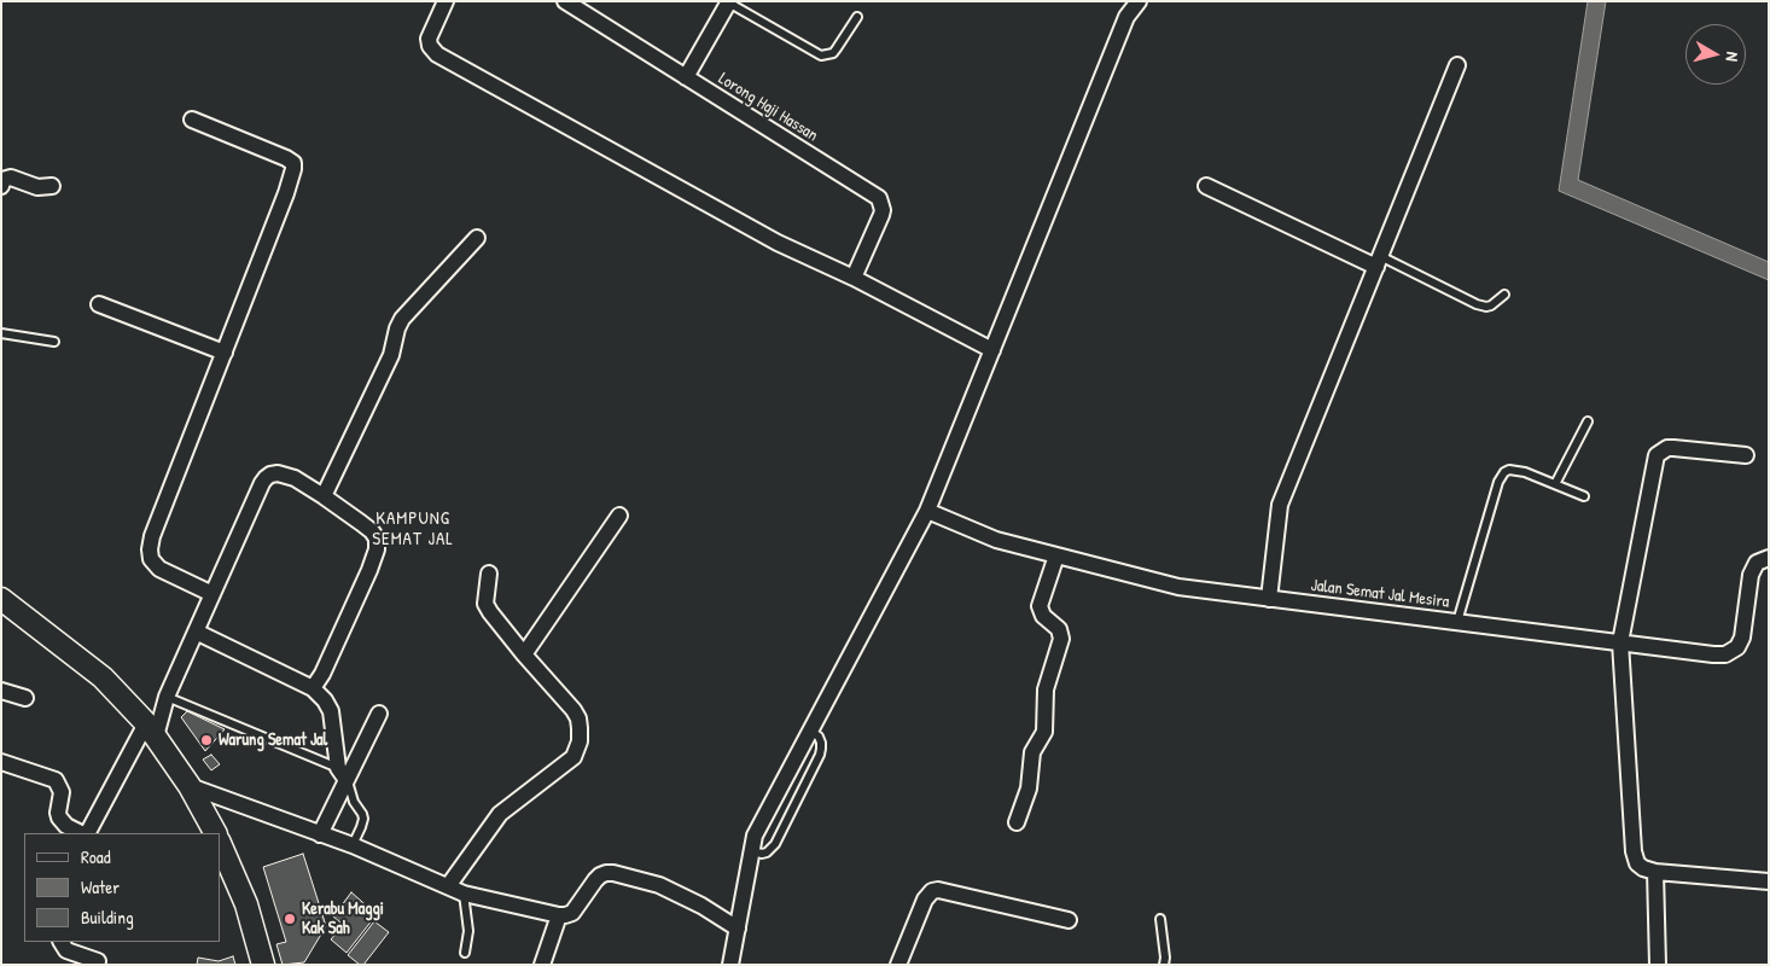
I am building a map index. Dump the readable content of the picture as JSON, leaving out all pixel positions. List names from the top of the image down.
{
  "streets": {
    "street": ["Lorong Haji Hassan", "Jalan Semat Jal Mesira"]
  },
  "districts": ["KAMPUNG SEMAT JAL"],
  "places": ["Warung Semat Jal", "Kerabu Maggi Kak Sah"],
  "legend": ["Road", "Water", "Building"],
  "north": "right"
}
